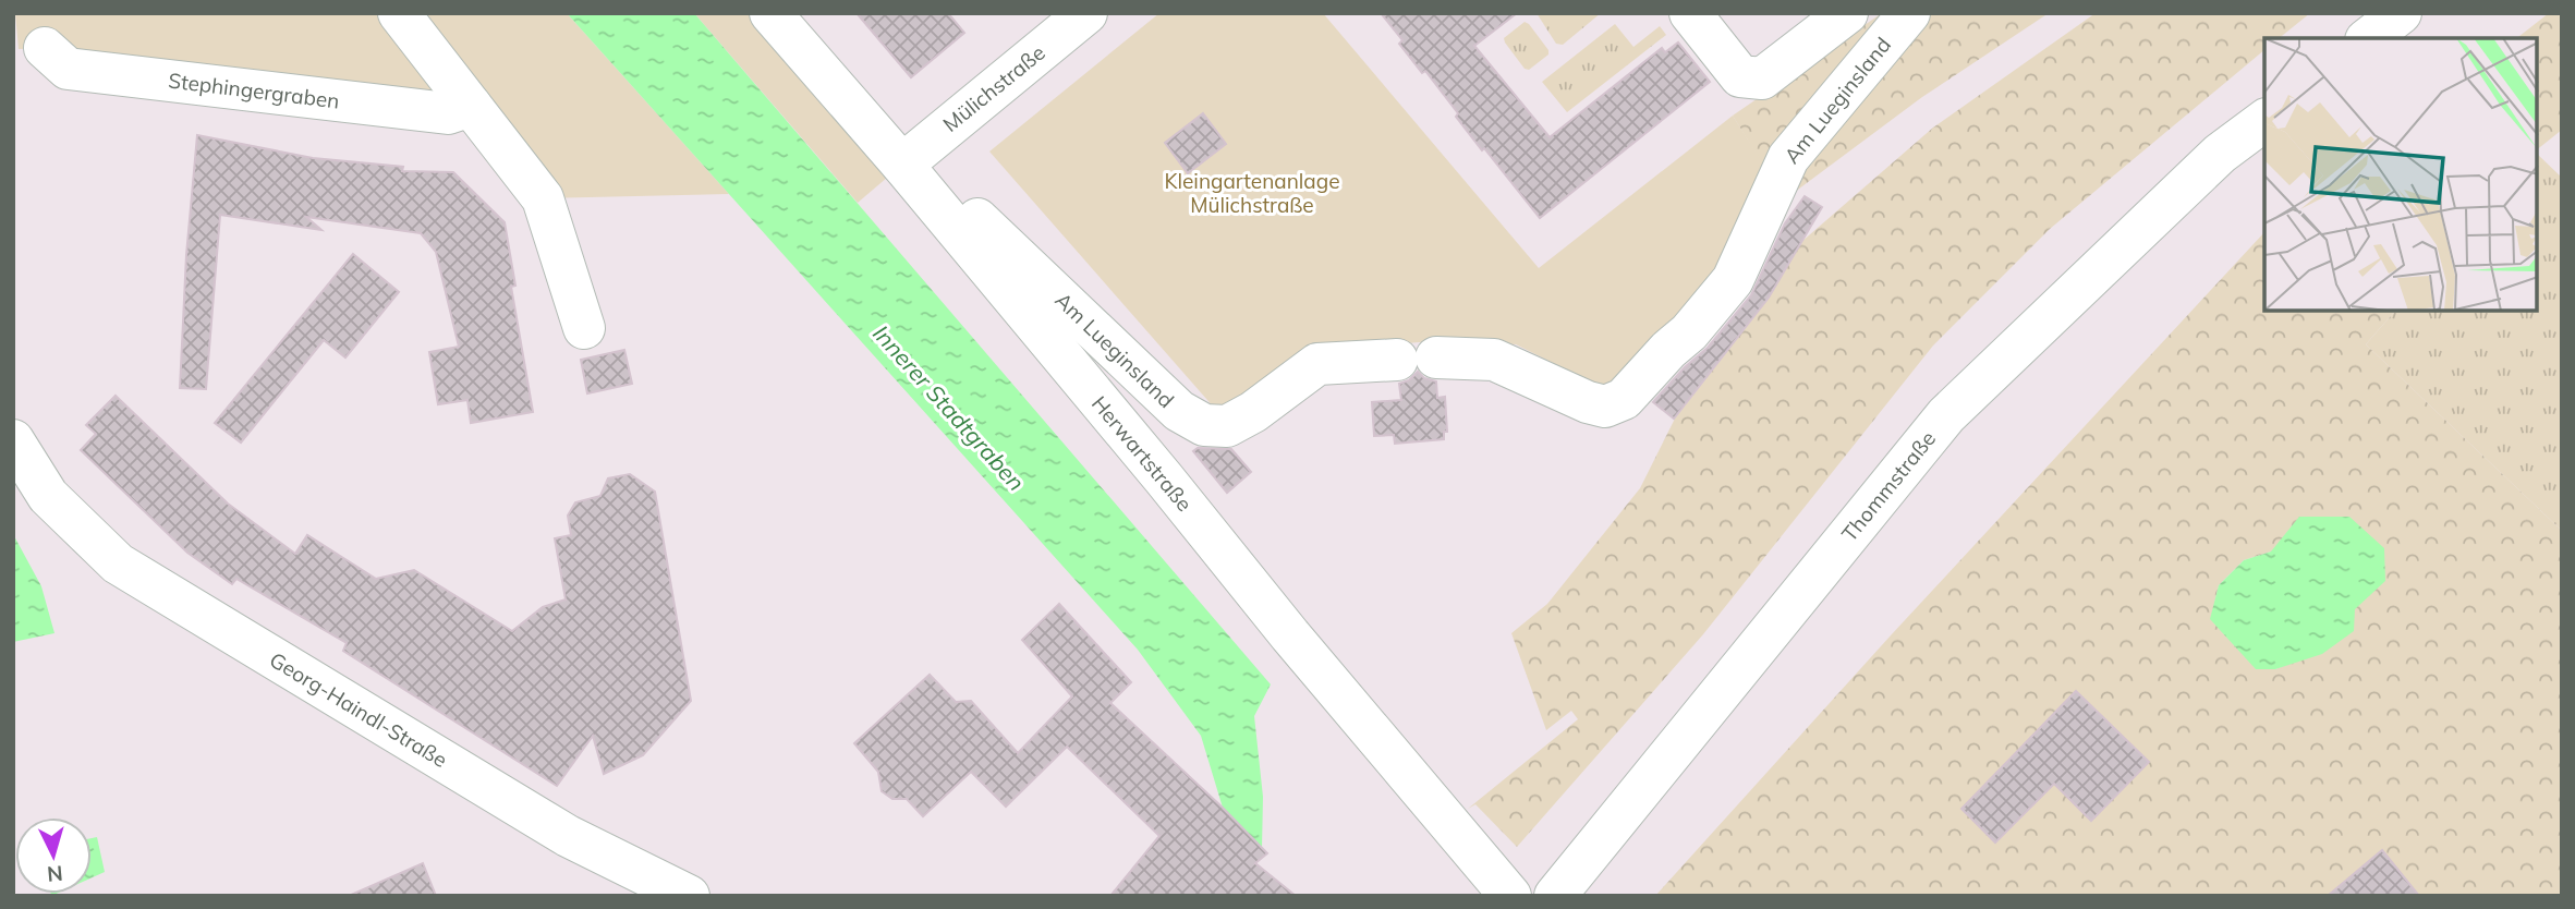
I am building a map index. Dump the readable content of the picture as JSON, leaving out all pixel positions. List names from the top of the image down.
{
  "streets": {
    "street": [
      "Mülichstraße",
      "Stephingergraben",
      "Am Lueginsland",
      "Herwartstraße",
      "Thommstraße",
      "Georg-Haindl-Straße"
    ]
  },
  "crossings": [
    ["Mülichstraße", "Am Lueginsland"],
    ["Mülichstraße", "Herwartstraße"],
    ["Am Lueginsland", "Herwartstraße"]
  ],
  "water": ["Innerer Stadtgraben"],
  "parks": ["Kleingartenanlage Mülichstraße"],
  "north": "bottom"
}
